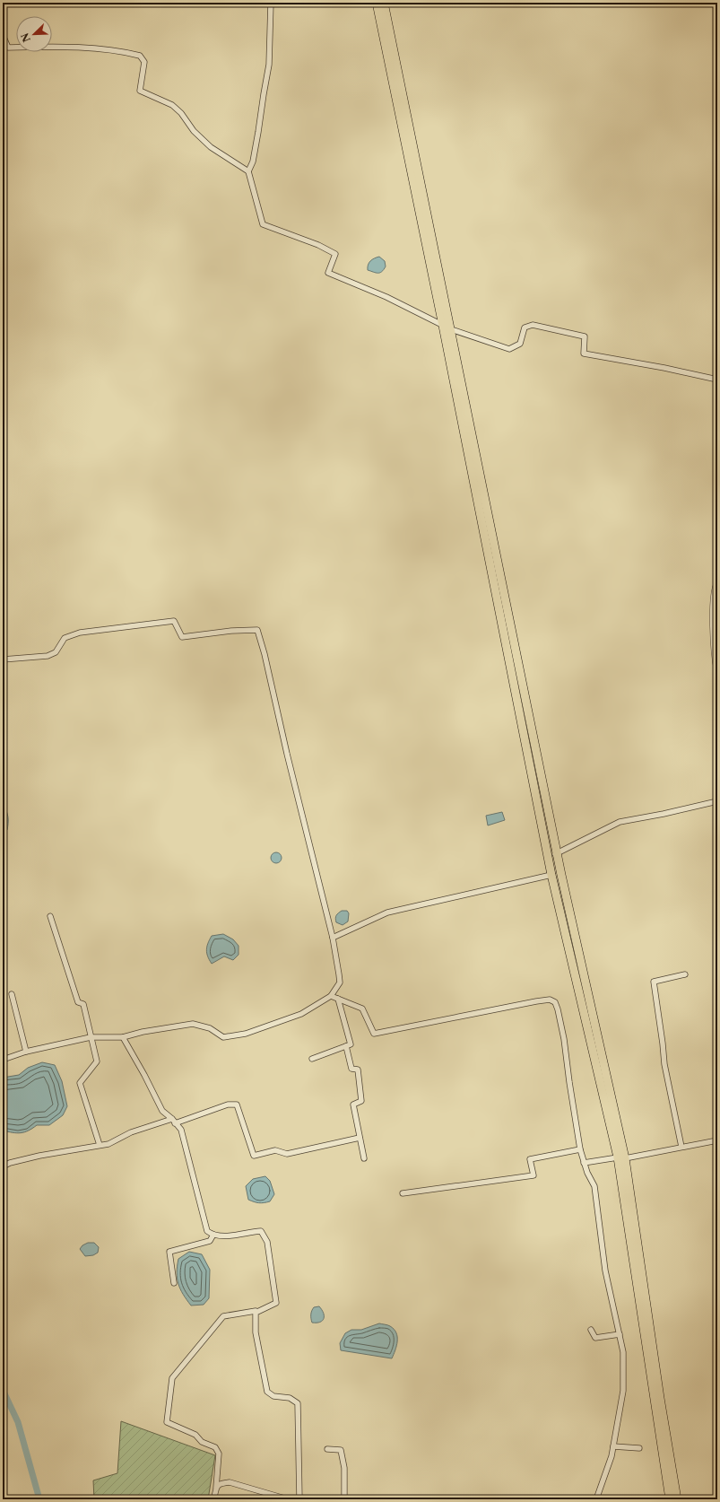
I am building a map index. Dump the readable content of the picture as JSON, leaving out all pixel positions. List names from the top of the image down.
{
  "north": "bottom left"
}
